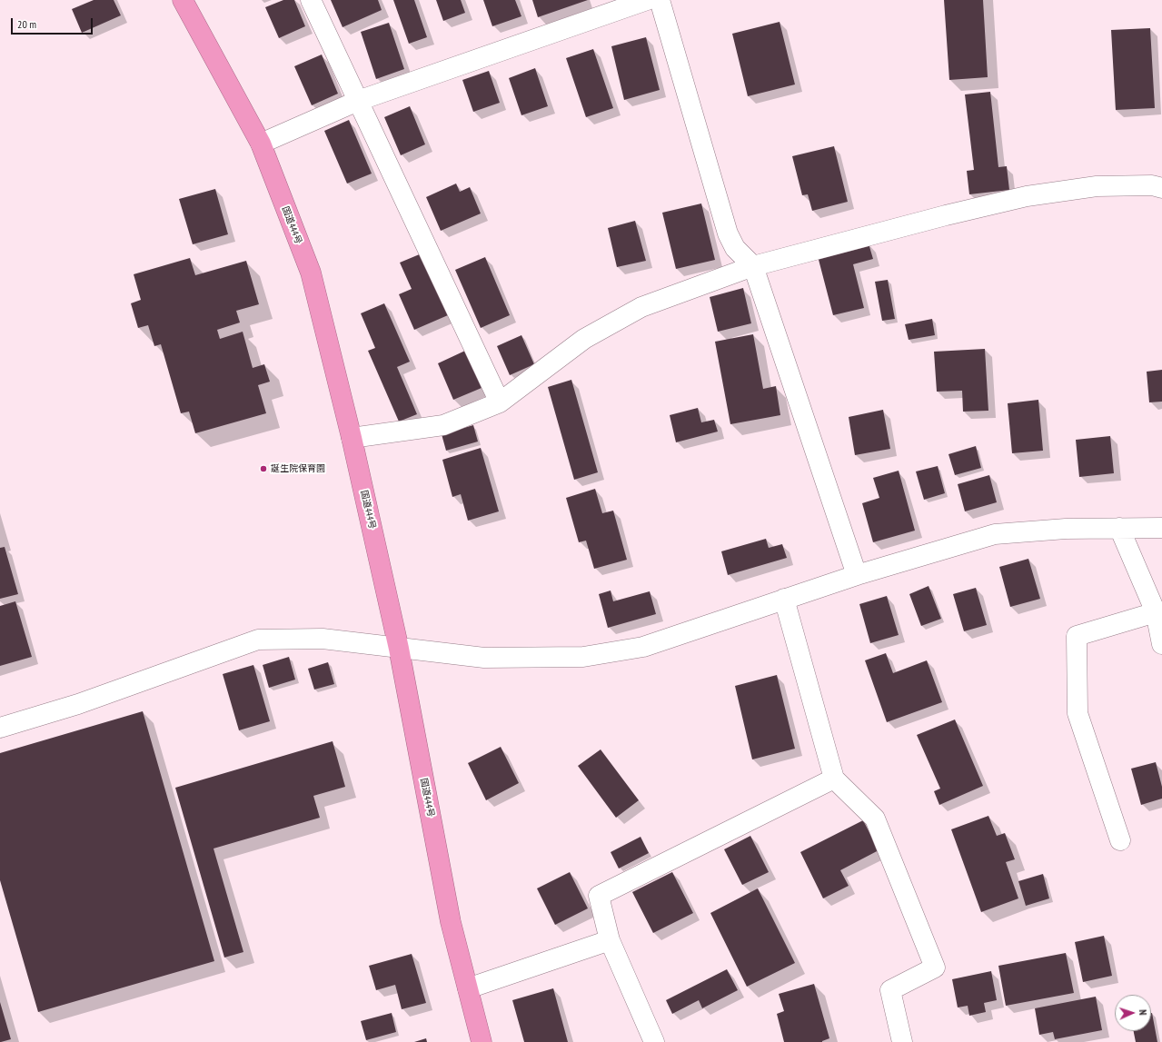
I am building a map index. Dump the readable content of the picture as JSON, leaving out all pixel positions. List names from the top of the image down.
{
  "streets": {
    "highway": ["国道444号"]
  },
  "places": ["誕生院保育園"],
  "scale_bar": "20 m",
  "north": "right"
}
